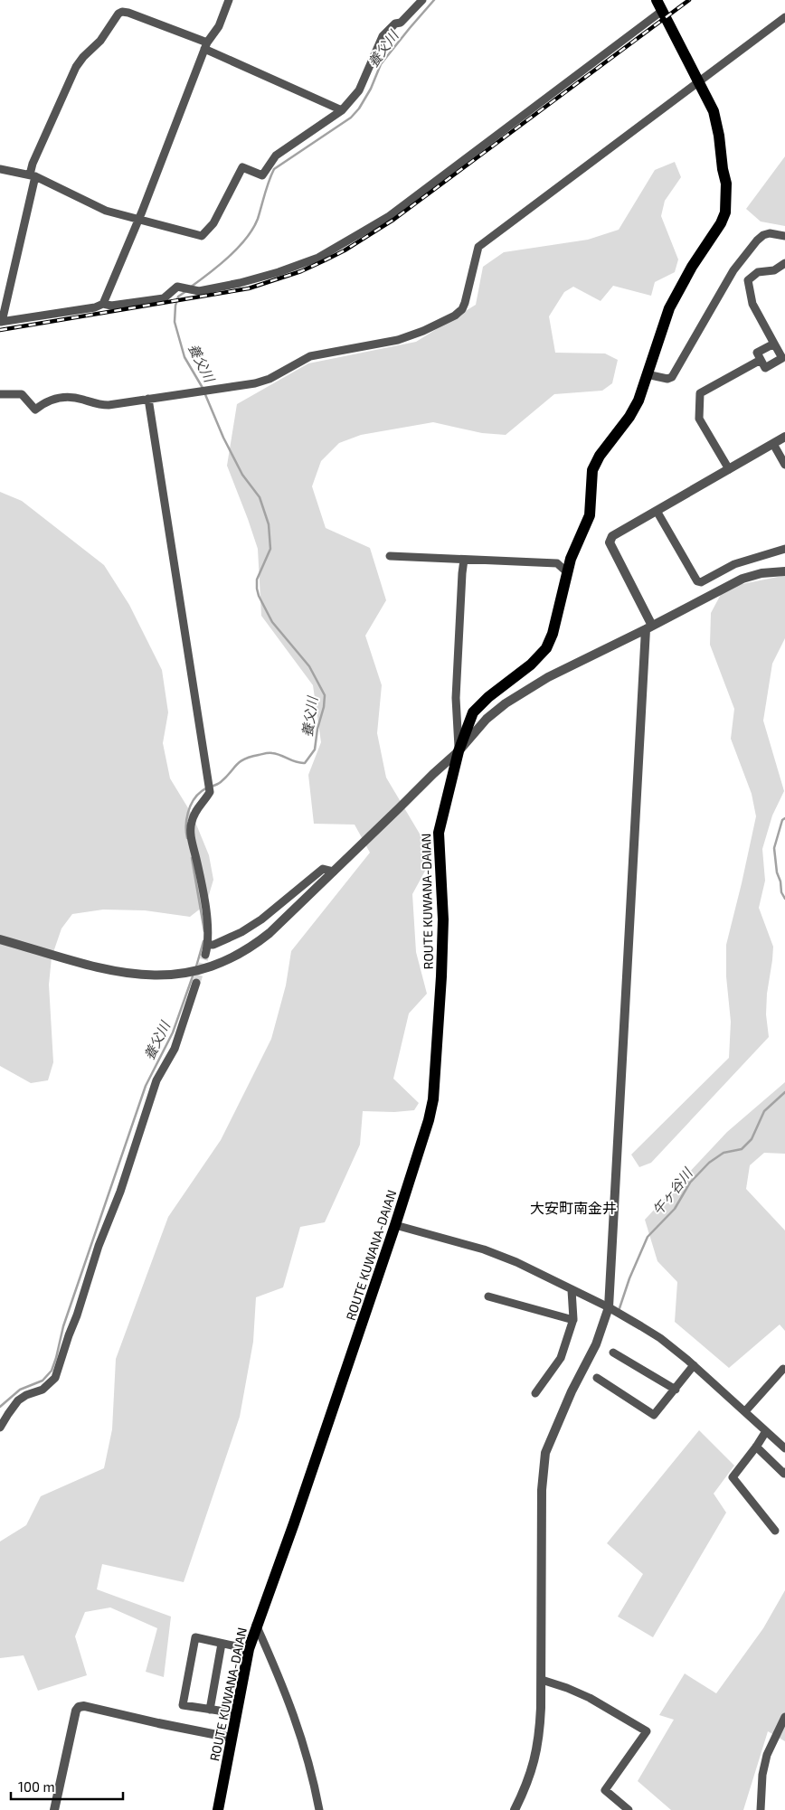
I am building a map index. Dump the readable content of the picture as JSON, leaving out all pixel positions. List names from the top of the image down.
{
  "streets": {
    "main road": ["ROUTE KUWANA-DAIAN"]
  },
  "districts": ["大安町南金井"],
  "water": ["養父川", "午ヶ谷川"],
  "scale_bar": "100 m"
}
